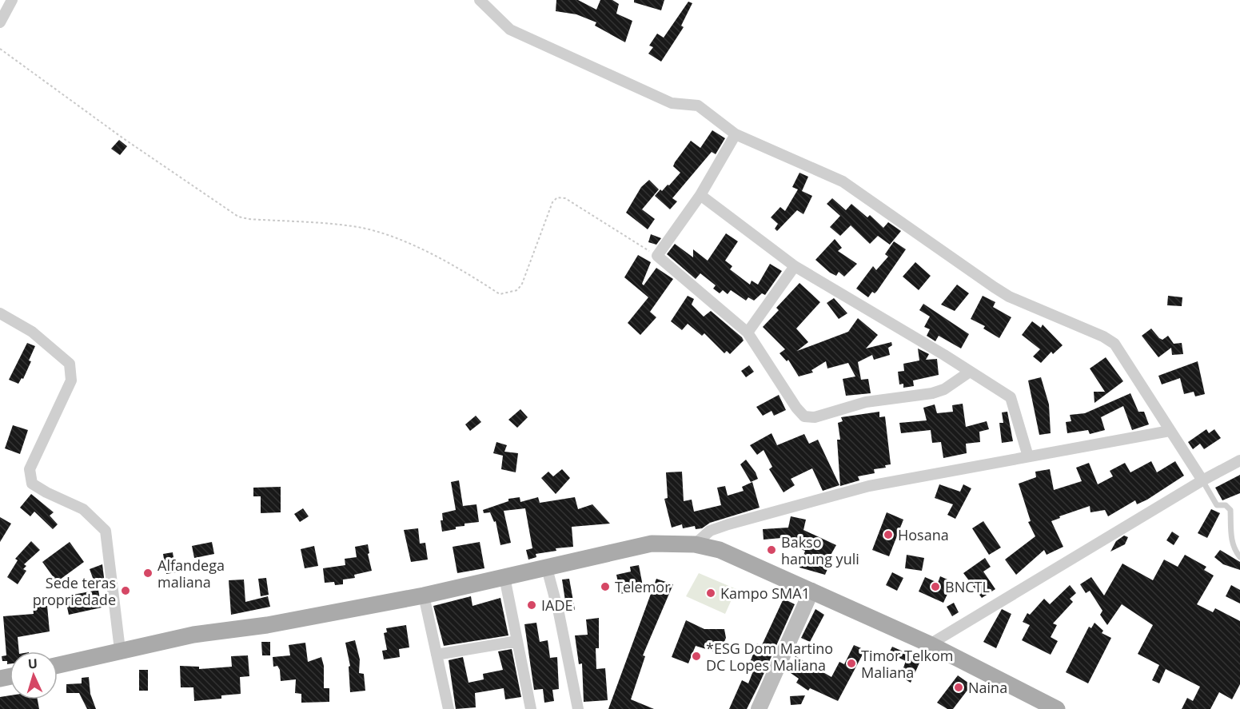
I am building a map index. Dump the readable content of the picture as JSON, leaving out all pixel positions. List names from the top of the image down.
{
  "places": [
    "Hosana",
    "Bakso hanung yuli",
    "Alfandega maliana",
    "Telemor",
    "BNCTL",
    "Sede teras propriedade",
    "Kampo SMA1",
    "IADE",
    "*ESG Dom Martino DC Lopes Maliana",
    "Timor Telkom Maliana",
    "Naina"
  ],
  "north": "top"
}
